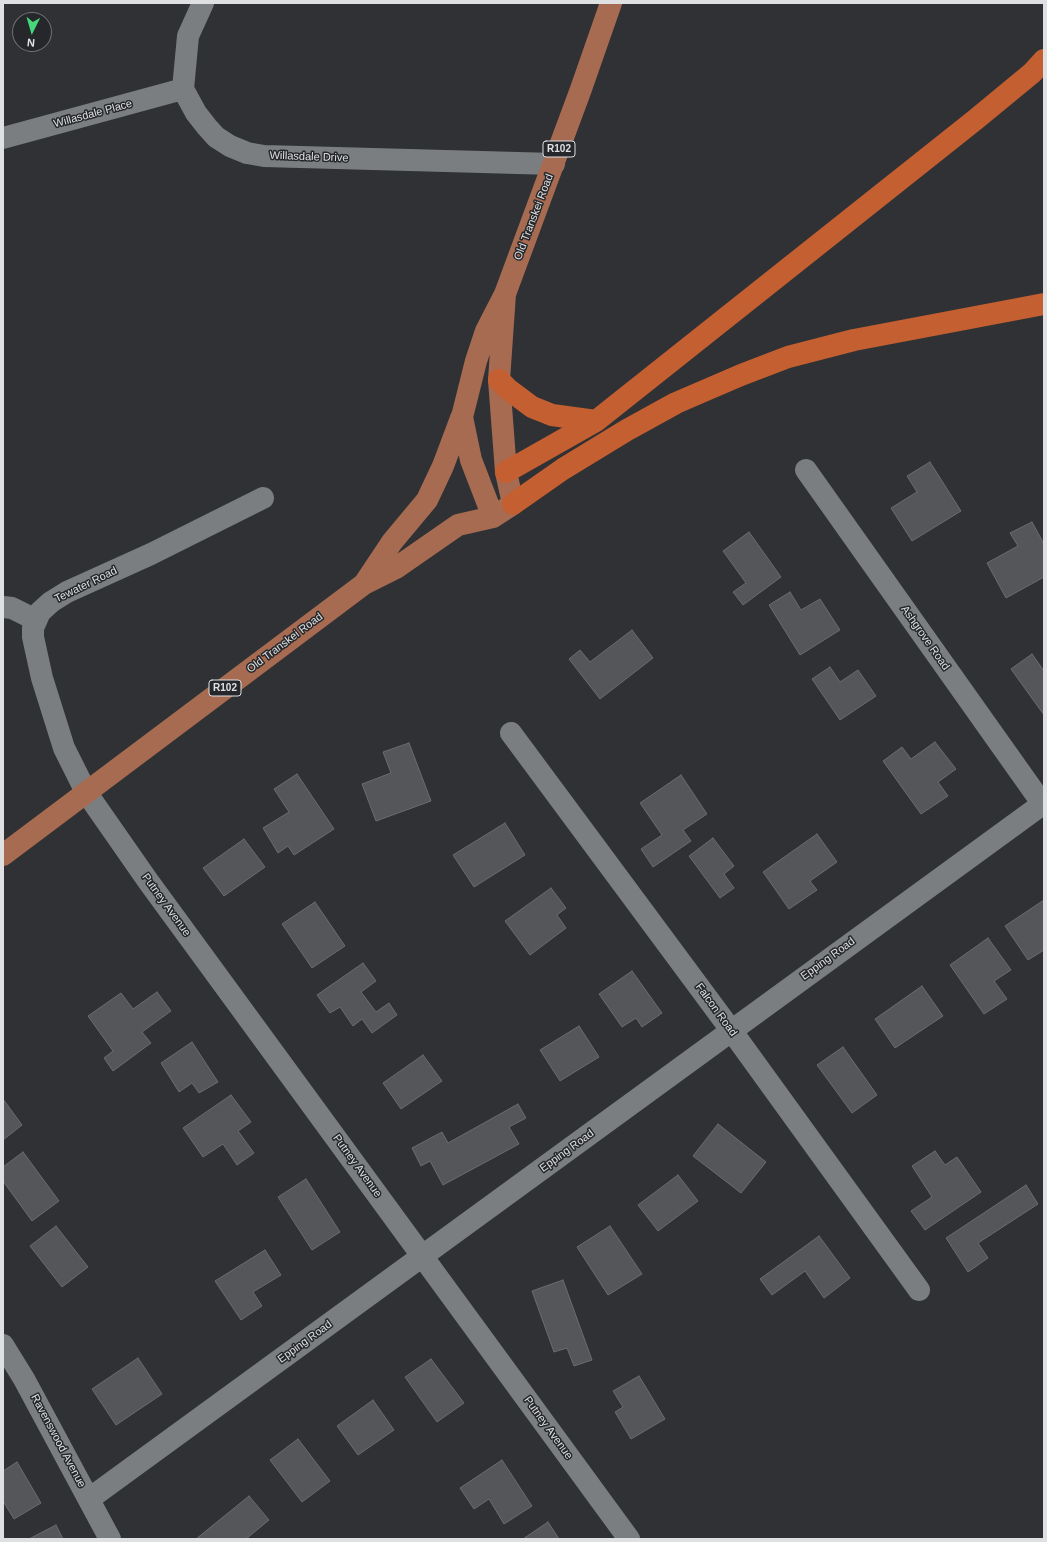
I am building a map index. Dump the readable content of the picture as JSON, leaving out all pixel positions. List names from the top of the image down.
{
  "streets": {
    "main road": ["R102", "Old Transkei Road"],
    "street": [
      "Willasdale Place",
      "Willasdale Drive",
      "Tewater Road",
      "Ashgrove Road",
      "Putney Avenue",
      "Epping Road",
      "Falcon Road",
      "Ravenswood Avenue"
    ]
  },
  "crossings": [
    ["Willasdale Place", "Willasdale Drive"],
    ["Willasdale Drive", "Old Transkei Road"],
    ["Old Transkei Road", "Putney Avenue"],
    ["Ashgrove Road", "Epping Road"],
    ["Putney Avenue", "Epping Road"],
    ["Epping Road", "Falcon Road"],
    ["Epping Road", "Ravenswood Avenue"]
  ],
  "north": "bottom"
}
